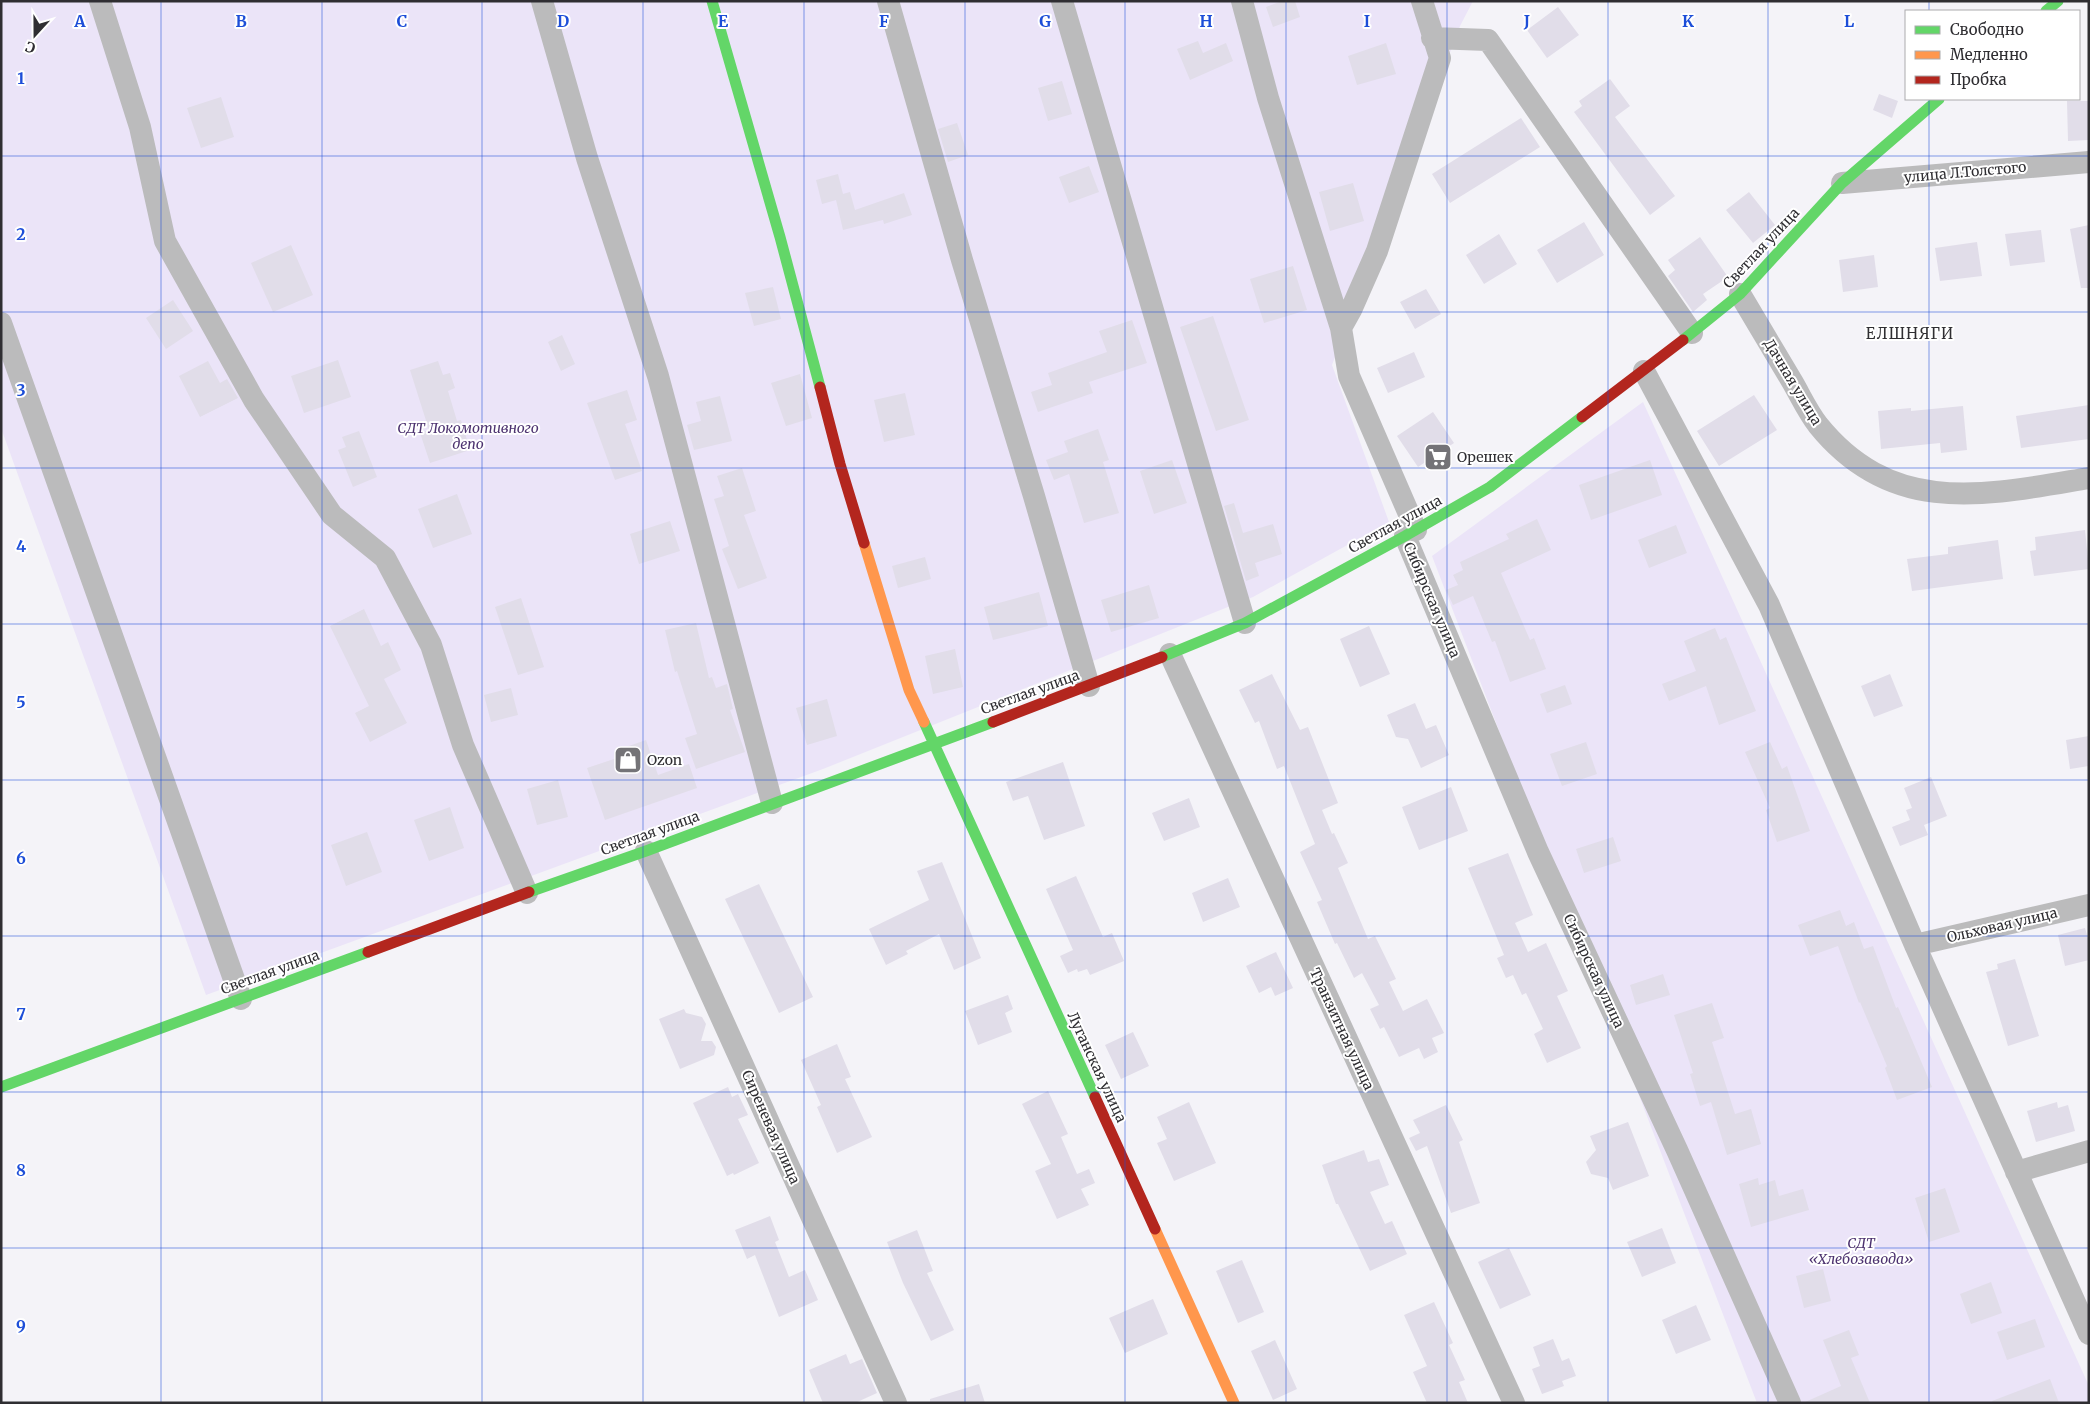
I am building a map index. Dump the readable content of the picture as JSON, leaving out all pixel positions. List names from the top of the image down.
{
  "streets": {
    "street": [
      "улица Л.Толстого",
      "Светлая улица",
      "Дачная улица",
      "Сибирская улица",
      "Ольховая улица",
      "Транзитная улица",
      "Луганская улица",
      "Сиреневая улица"
    ]
  },
  "crossings": [
    ["улица Л.Толстого", "Светлая улица"],
    ["Светлая улица", "Дачная улица"],
    ["Светлая улица", "Сибирская улица"],
    ["Светлая улица", "Транзитная улица"],
    ["Светлая улица", "Луганская улица"],
    ["Светлая улица", "Сиреневая улица"]
  ],
  "districts": ["ЕЛШНЯГИ"],
  "parks": ["СДТ Локомотивного депо", "СДТ «Хлебозавода»"],
  "places": {
    "supermarket": ["Орешек"],
    "shop": ["Ozon"]
  },
  "legend": ["Свободно", "Медленно", "Пробка"],
  "north": "bottom",
  "grid": {
    "columns": [
      "A",
      "B",
      "C",
      "D",
      "E",
      "F",
      "G",
      "H",
      "I",
      "J",
      "K",
      "L"
    ],
    "rows": [
      "1",
      "2",
      "3",
      "4",
      "5",
      "6",
      "7",
      "8",
      "9"
    ]
  }
}
